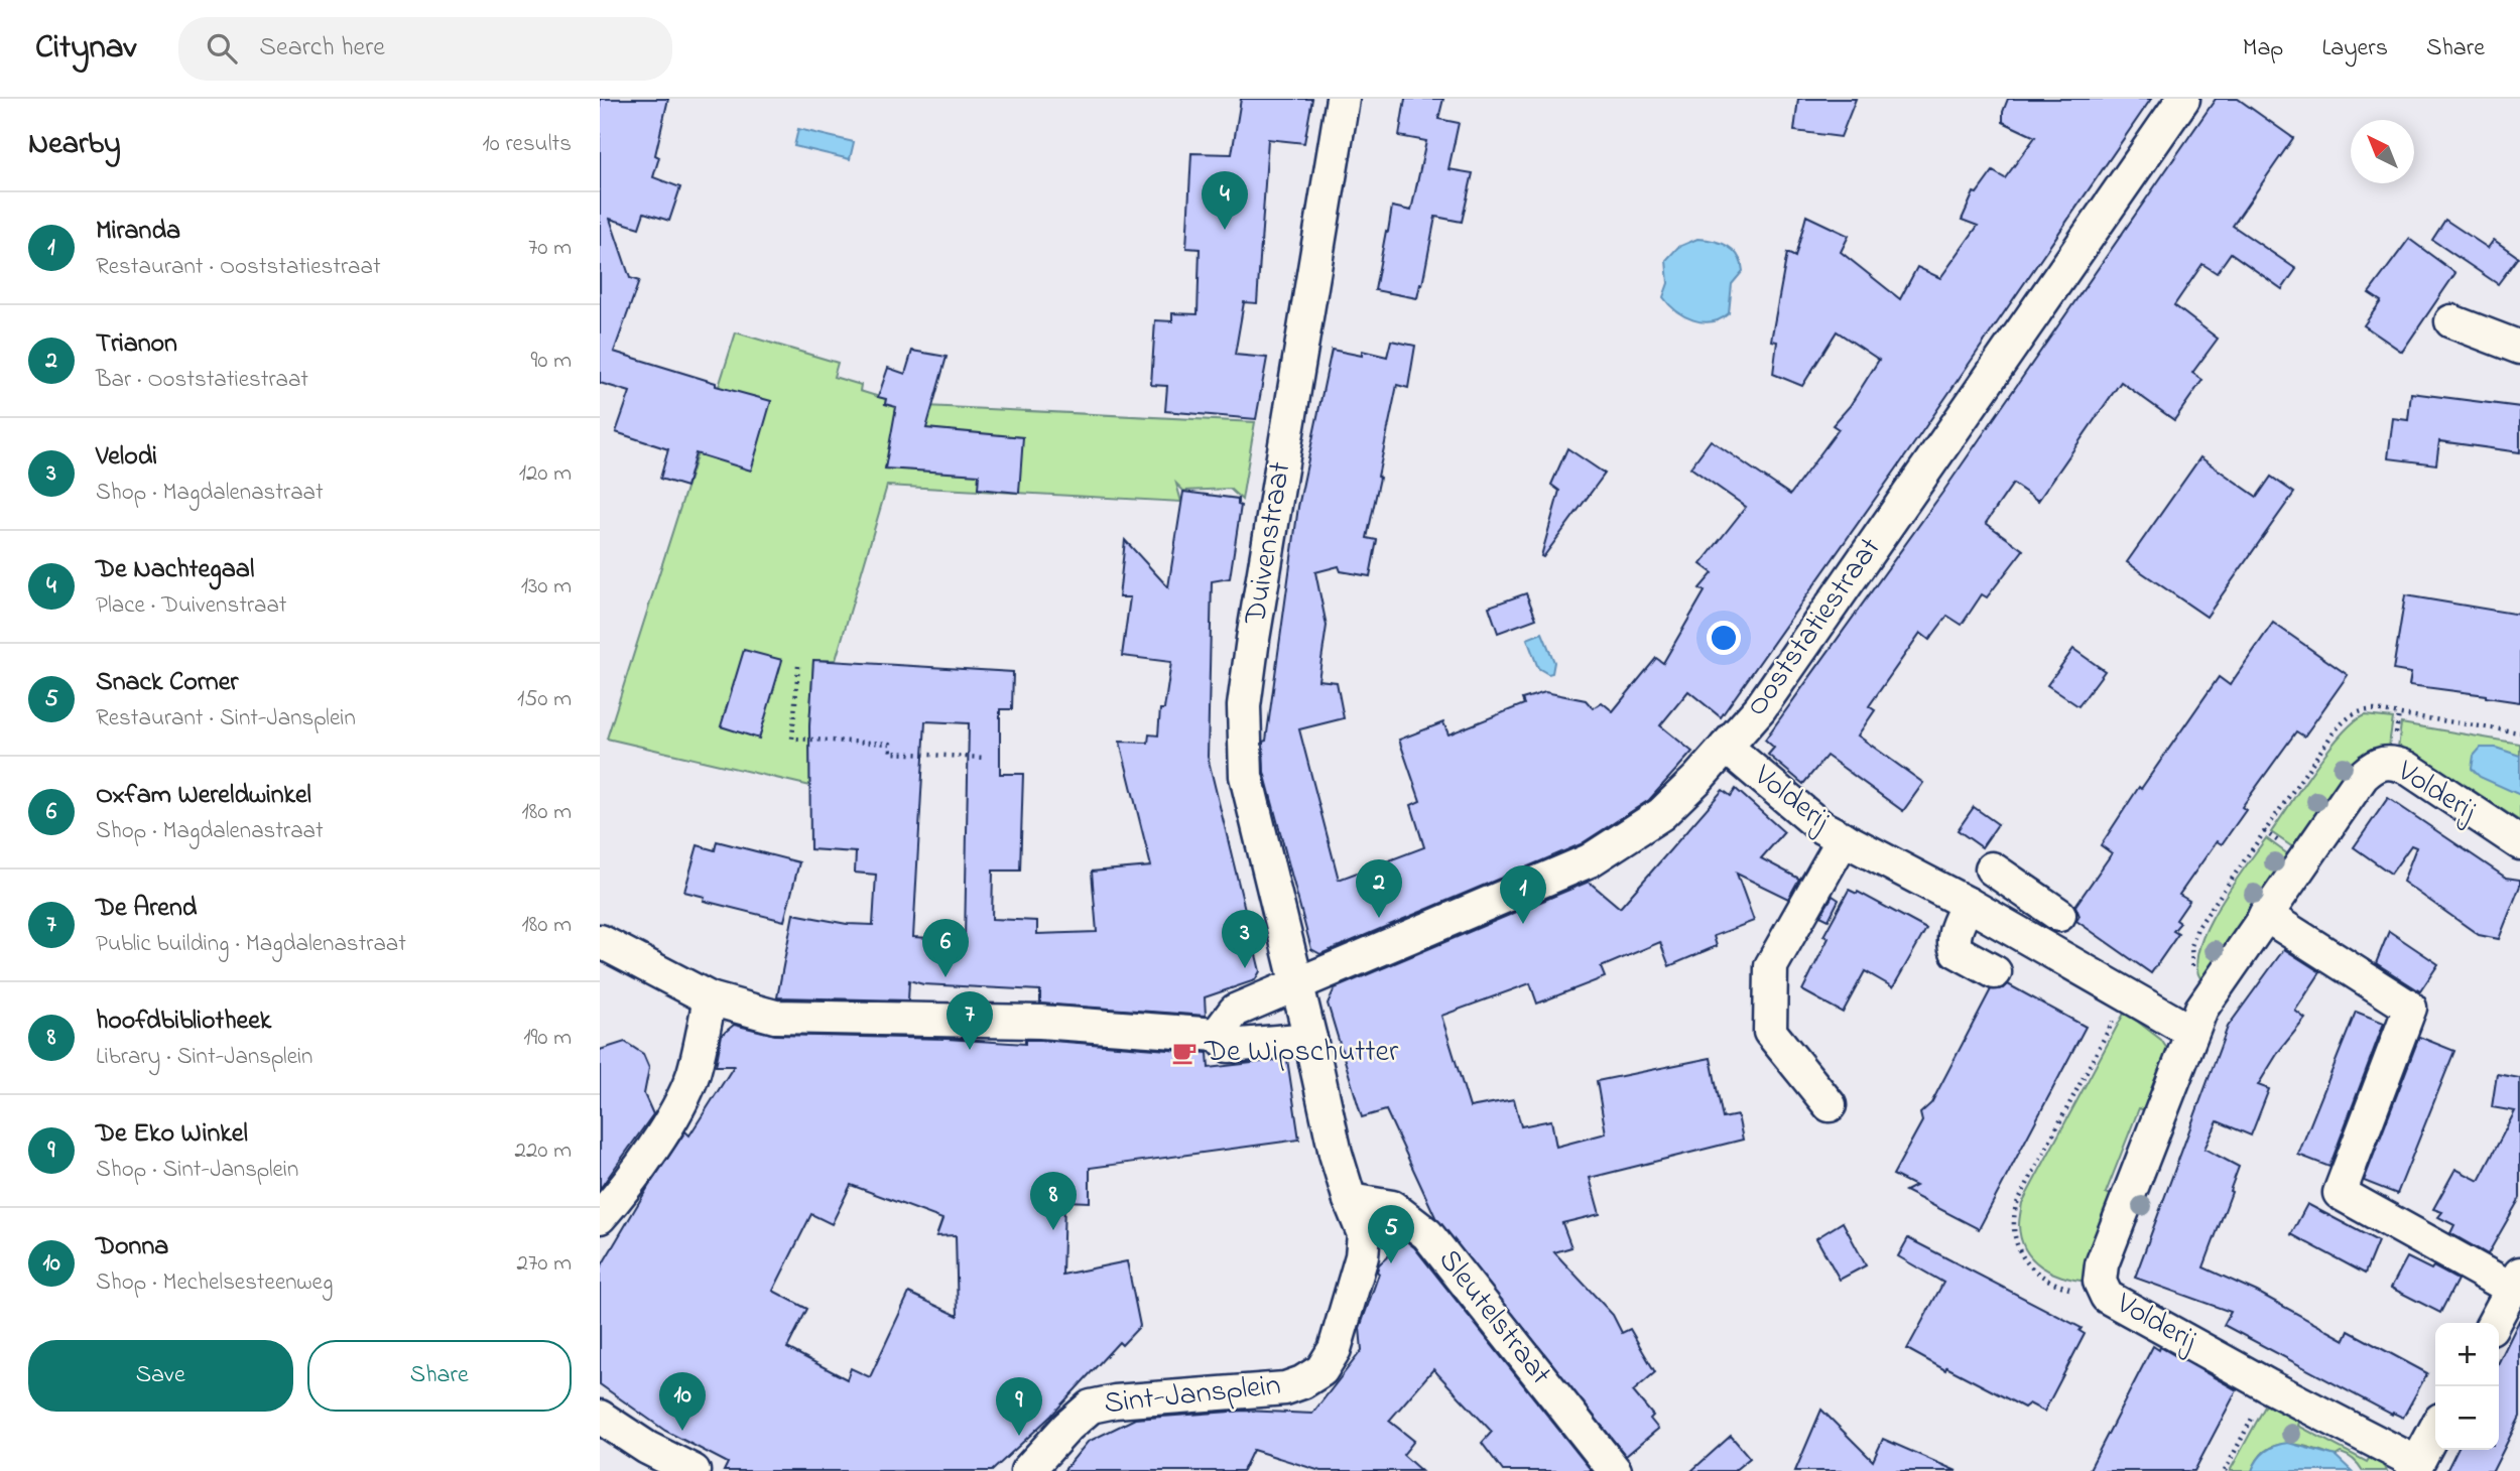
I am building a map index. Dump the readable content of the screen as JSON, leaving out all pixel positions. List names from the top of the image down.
{
  "streets": {
    "street": [
      "Duivenstraat",
      "Ooststatiestraat",
      "Volderij",
      "Sleutelstraat",
      "Sint-Jansplein"
    ]
  },
  "crossings": [
    ["Duivenstraat", "Ooststatiestraat"],
    ["Duivenstraat", "Sint-Jansplein"],
    ["Ooststatiestraat", "Volderij"],
    ["Sleutelstraat", "Sint-Jansplein"]
  ],
  "places": {
    "cafe": ["De Wipschutter"]
  },
  "north": "top left",
  "page": {
    "header": "Citynav",
    "search": "Search here",
    "nav": ["Map", "Layers", "Share"],
    "heading": ["Nearby", "10 results"],
    "pins": [
      "4",
      "2",
      "1",
      "3",
      "6",
      "7",
      "8",
      "5",
      "10",
      "9"
    ],
    "list": [
      {
        "mark": "1",
        "name": "Miranda",
        "note": "Restaurant · Ooststatiestraat",
        "value": "70 m"
      },
      {
        "mark": "2",
        "name": "Trianon",
        "note": "Bar · Ooststatiestraat",
        "value": "90 m"
      },
      {
        "mark": "3",
        "name": "Velodi",
        "note": "Shop · Magdalenastraat",
        "value": "120 m"
      },
      {
        "mark": "4",
        "name": "De Nachtegaal",
        "note": "Place · Duivenstraat",
        "value": "130 m"
      },
      {
        "mark": "5",
        "name": "Snack Corner",
        "note": "Restaurant · Sint-Jansplein",
        "value": "150 m"
      },
      {
        "mark": "6",
        "name": "Oxfam Wereldwinkel",
        "note": "Shop · Magdalenastraat",
        "value": "180 m"
      },
      {
        "mark": "7",
        "name": "De Arend",
        "note": "Public building · Magdalenastraat",
        "value": "180 m"
      },
      {
        "mark": "8",
        "name": "hoofdbibliotheek",
        "note": "Library · Sint-Jansplein",
        "value": "190 m"
      },
      {
        "mark": "9",
        "name": "De Eko Winkel",
        "note": "Shop · Sint-Jansplein",
        "value": "220 m"
      },
      {
        "mark": "10",
        "name": "Donna",
        "note": "Shop · Mechelsesteenweg",
        "value": "270 m"
      }
    ],
    "buttons": ["Save", "Share"],
    "map_buttons": ["+", "−"]
  }
}
